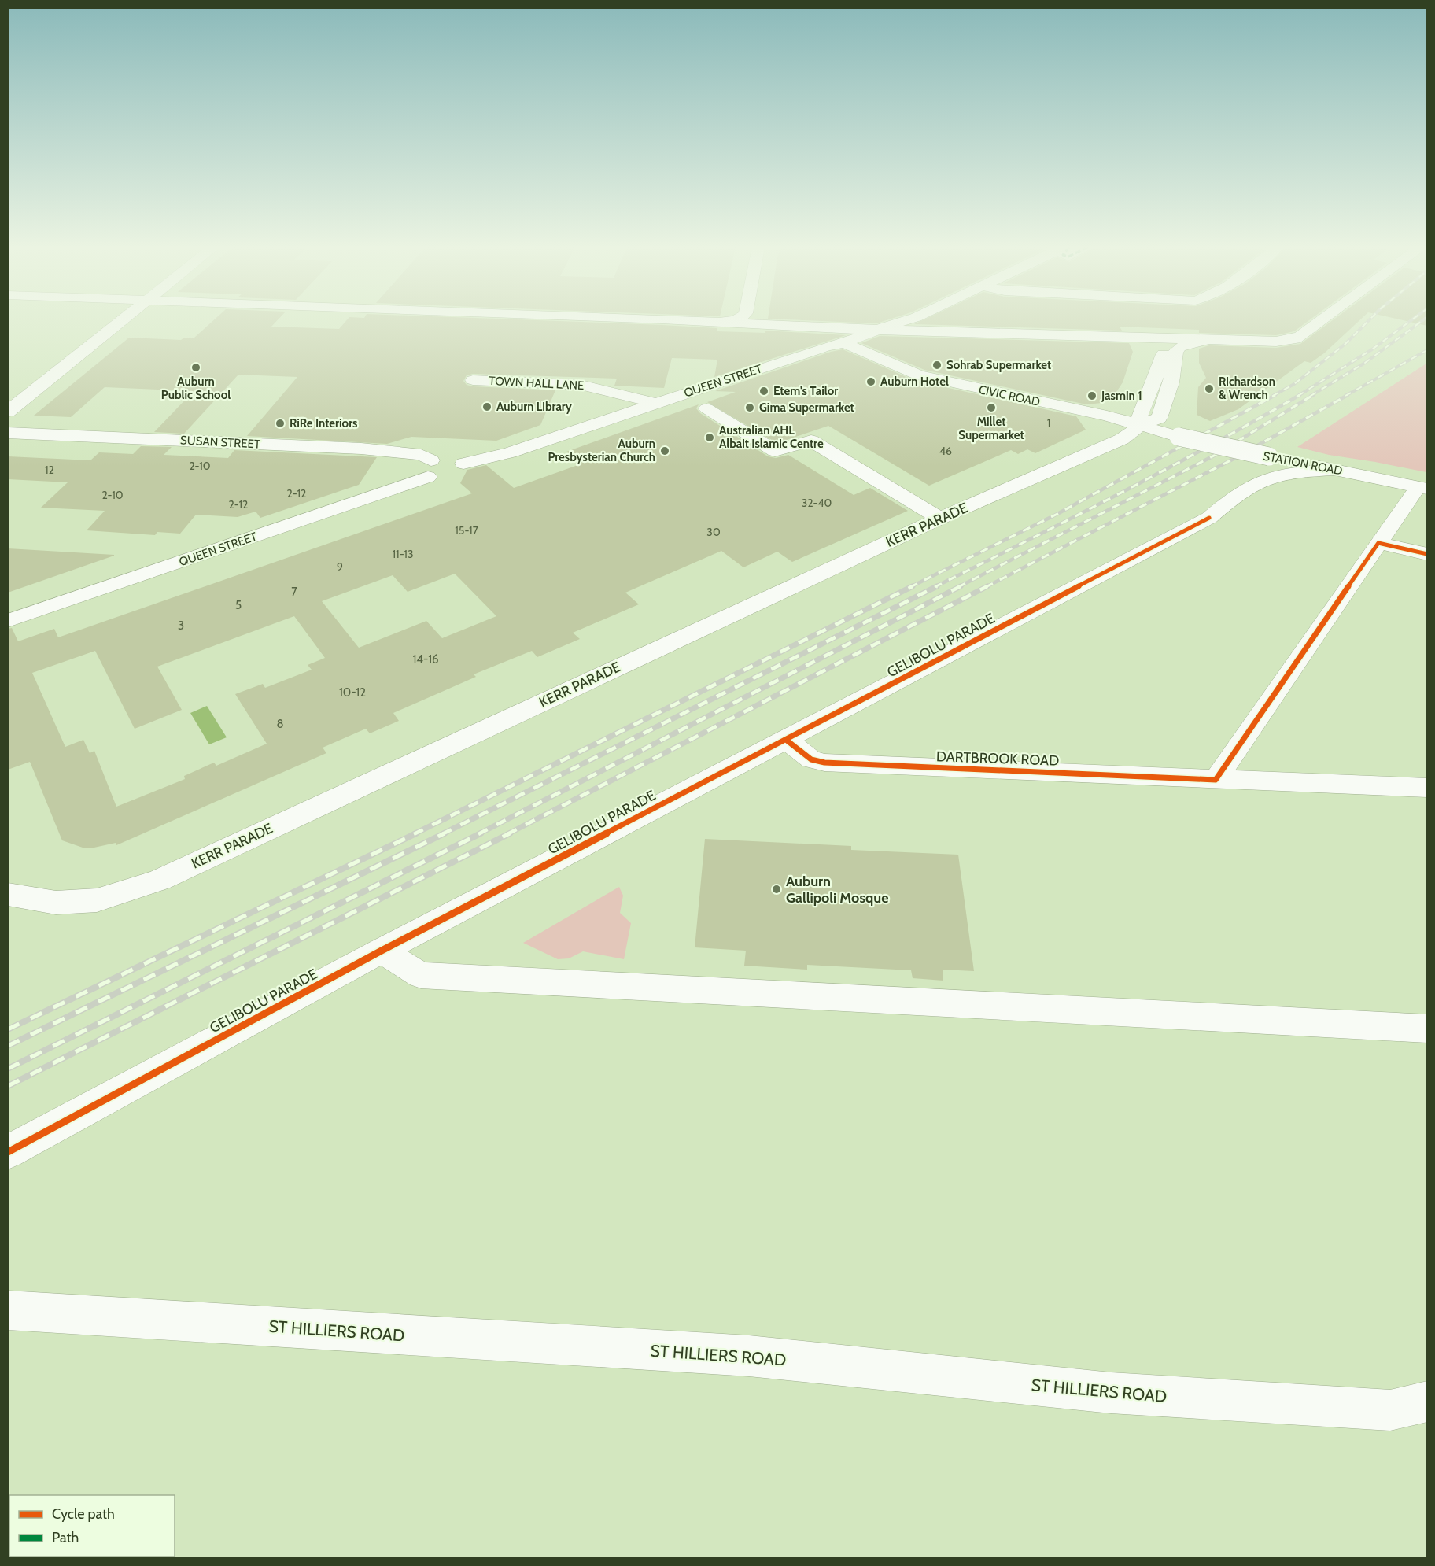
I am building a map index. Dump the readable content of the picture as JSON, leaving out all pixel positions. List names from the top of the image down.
{
  "streets": {
    "street": [
      "QUEEN STREET",
      "TOWN HALL LANE",
      "CIVIC ROAD",
      "SUSAN STREET",
      "STATION ROAD",
      "KERR PARADE",
      "GELIBOLU PARADE",
      "DARTBROOK ROAD",
      "ST HILLIERS ROAD"
    ]
  },
  "crossings": [
    ["QUEEN STREET", "TOWN HALL LANE"],
    ["QUEEN STREET", "CIVIC ROAD"],
    ["QUEEN STREET", "SUSAN STREET"],
    ["CIVIC ROAD", "STATION ROAD"],
    ["CIVIC ROAD", "KERR PARADE"],
    ["STATION ROAD", "GELIBOLU PARADE"],
    ["GELIBOLU PARADE", "DARTBROOK ROAD"]
  ],
  "places": [
    "Sohrab Supermarket",
    "Auburn Public School",
    "Auburn Hotel",
    "Richardson & Wrench",
    "Etem's Tailor",
    "Jasmin 1",
    "Auburn Library",
    "Gima Supermarket",
    "Millet Supermarket",
    "RiRe Interiors",
    "Australian AHL Albait Islamic Centre",
    "Auburn Presbysterian Church",
    "Auburn Gallipoli Mosque"
  ],
  "house_numbers": [
    "1",
    "46",
    "2-10",
    "12",
    "2-12",
    "2-10",
    "32-40",
    "2-12",
    "15-17",
    "30",
    "11-13",
    "9",
    "7",
    "5",
    "3",
    "14-16",
    "10-12",
    "8"
  ],
  "legend": ["Cycle path", "Path"]
}
